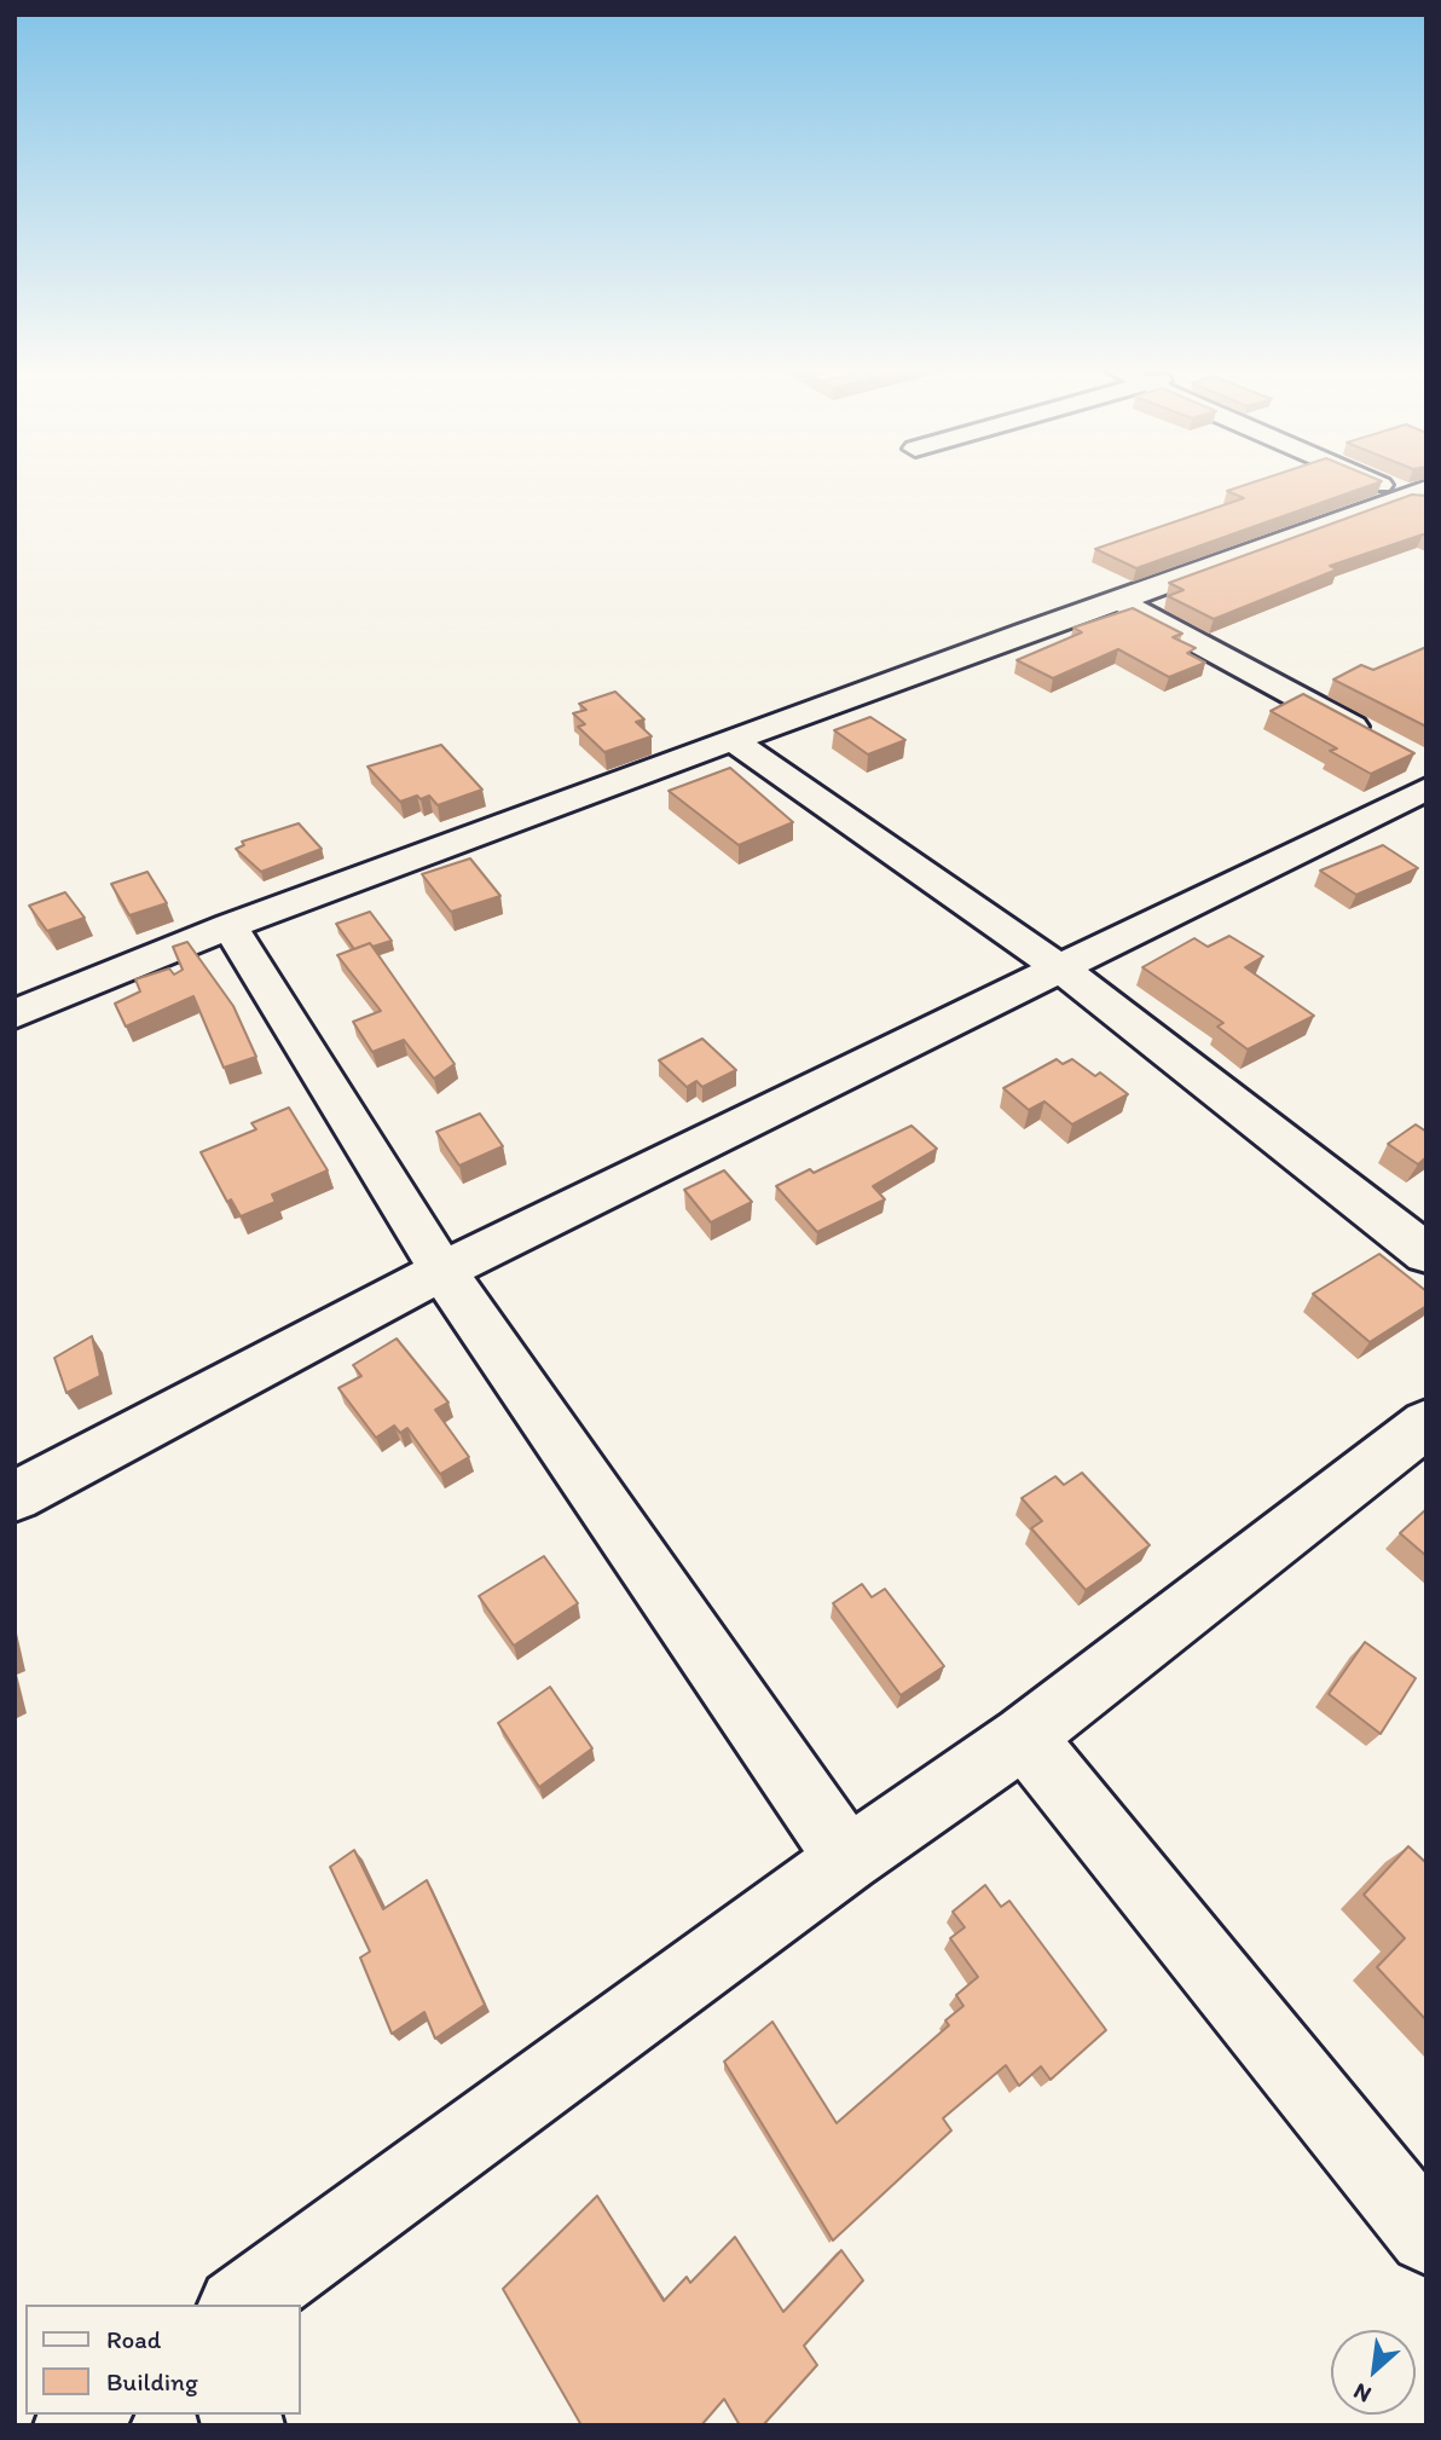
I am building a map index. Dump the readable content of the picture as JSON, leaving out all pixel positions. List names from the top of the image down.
{
  "legend": ["Road", "Building"],
  "north": "bottom left"
}
